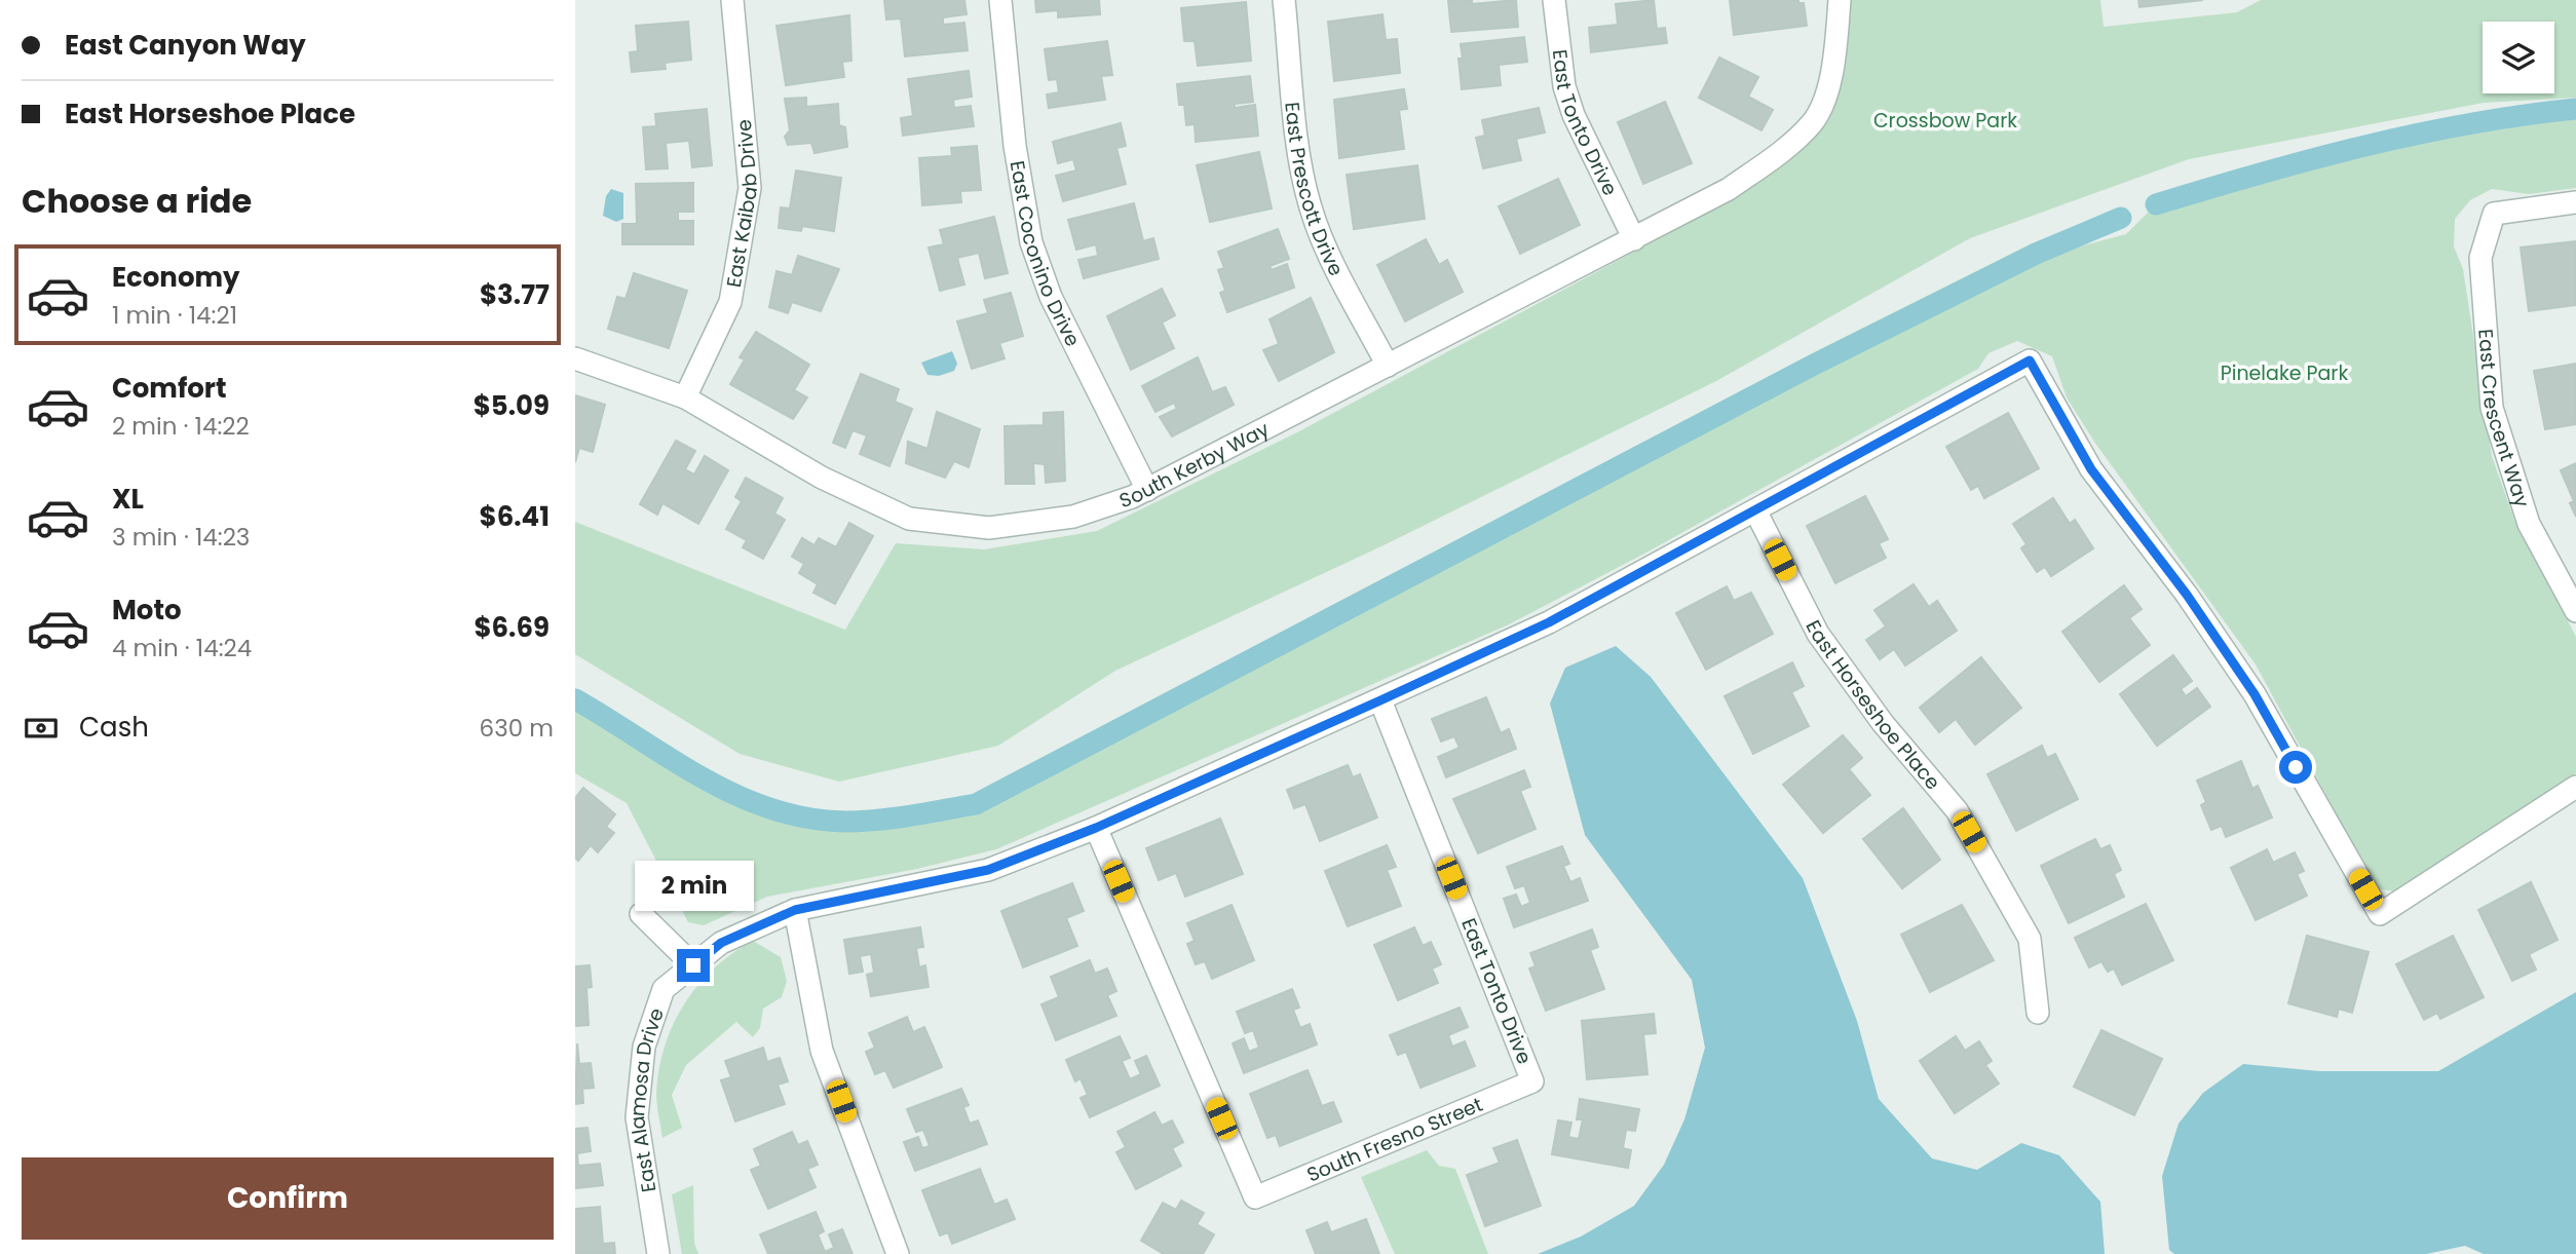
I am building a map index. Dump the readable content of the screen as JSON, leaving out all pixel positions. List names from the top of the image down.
{
  "streets": {
    "street": [
      "East Tonto Drive",
      "East Prescott Drive",
      "East Kaibab Drive",
      "East Coconino Drive",
      "East Crescent Way",
      "South Kerby Way",
      "East Horseshoe Place",
      "East Alamosa Drive",
      "South Fresno Street"
    ]
  },
  "crossings": [
    ["East Tonto Drive", "South Kerby Way"],
    ["East Tonto Drive", "South Fresno Street"],
    ["East Prescott Drive", "South Kerby Way"],
    ["East Kaibab Drive", "South Kerby Way"],
    ["East Coconino Drive", "South Kerby Way"]
  ],
  "parks": ["Crossbow Park", "Pinelake Park"],
  "page": {
    "banner": ["East Canyon Way", "East Horseshoe Place"],
    "heading": "Choose a ride",
    "list": [
      {
        "name": "Economy",
        "note": "1 min · 14:21",
        "value": "$3.77"
      },
      {
        "name": "Comfort",
        "note": "2 min · 14:22",
        "value": "$5.09"
      },
      {
        "name": "XL",
        "note": "3 min · 14:23",
        "value": "$6.41"
      },
      {
        "name": "Moto",
        "note": "4 min · 14:24",
        "value": "$6.69"
      }
    ],
    "pay": ["Cash", "630 m"],
    "bubble": "2 min",
    "buttons": "Confirm"
  }
}
